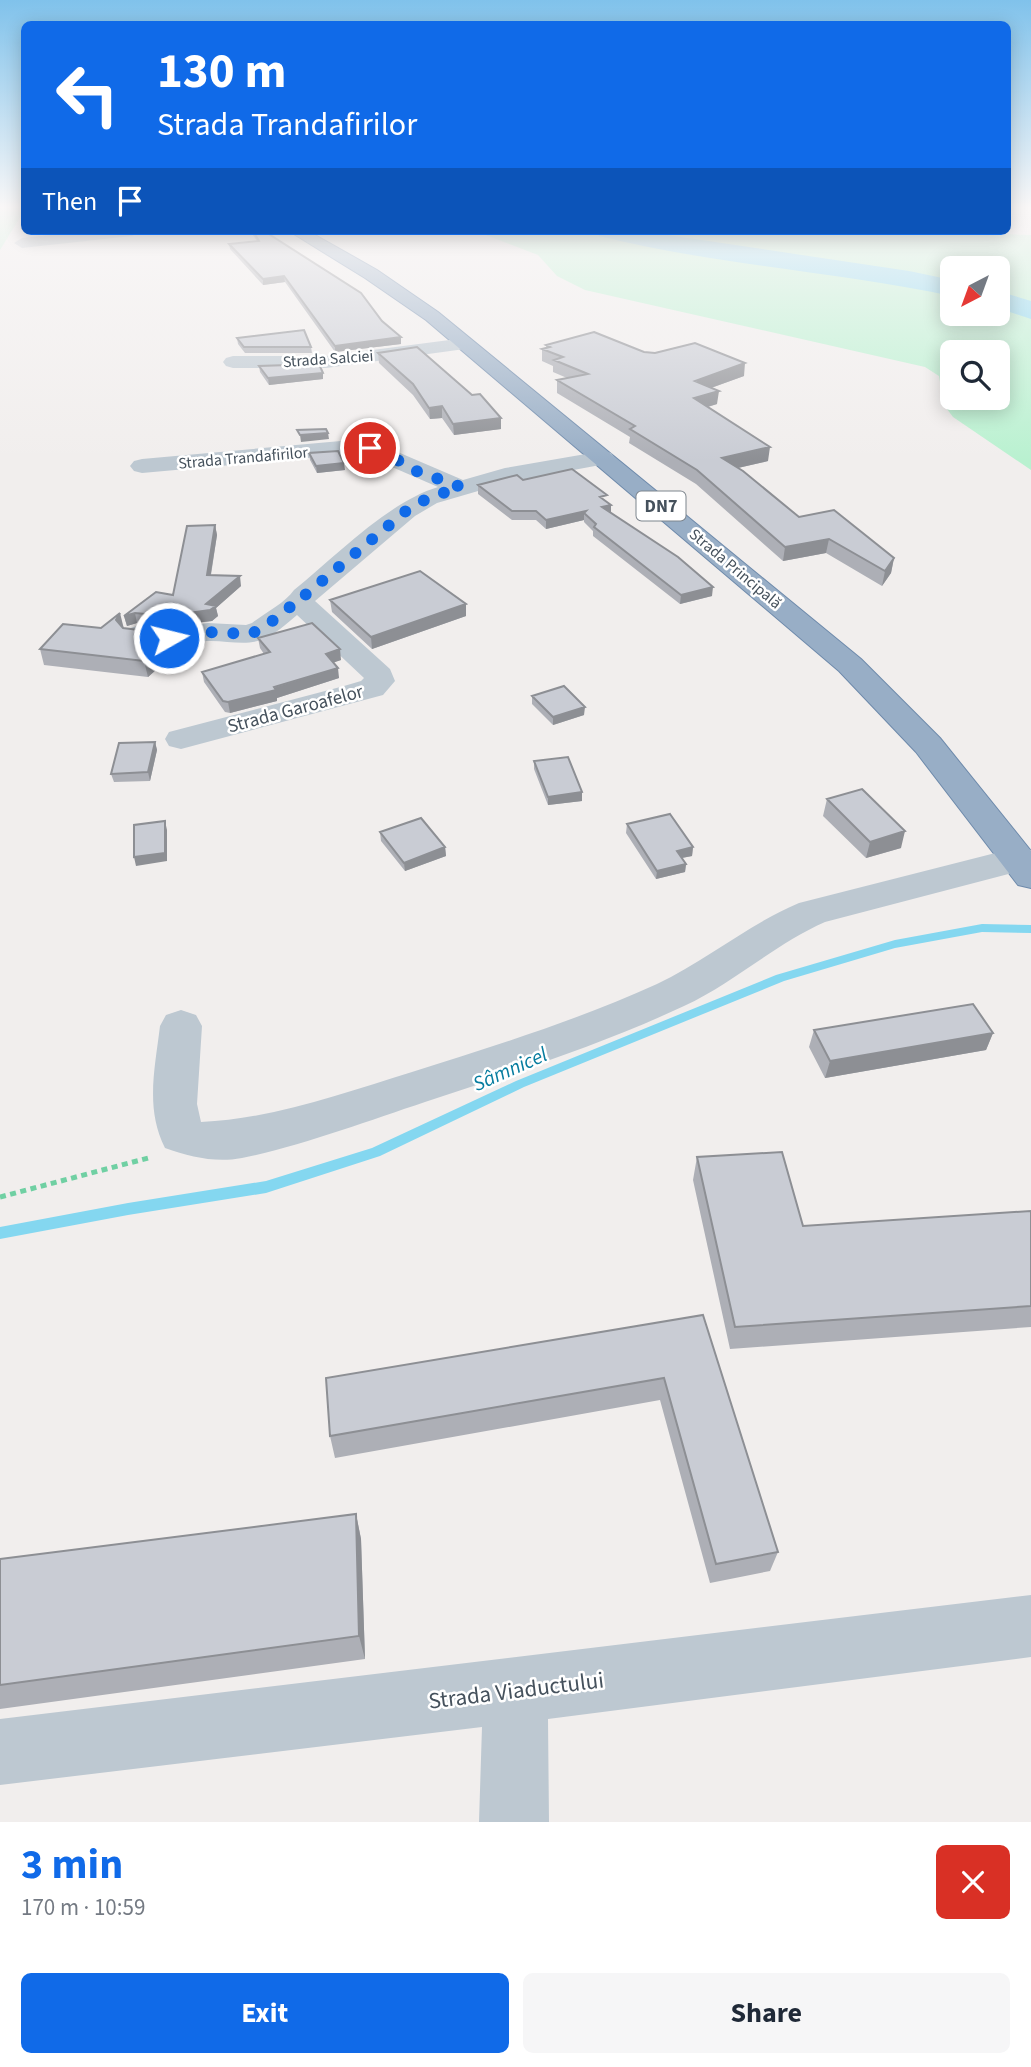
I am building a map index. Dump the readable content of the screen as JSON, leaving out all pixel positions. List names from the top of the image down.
{
  "streets": {
    "highway": ["DN7", "Strada Principală"],
    "street": [
      "Strada Salciei",
      "Strada Trandafirilor",
      "Strada Garoafelor",
      "Strada Viaductului"
    ]
  },
  "crossings": [
    ["Strada Salciei", "Strada Principală"]
  ],
  "water": ["Sâmnicel"],
  "north": "bottom left",
  "page": {
    "turn": ["130 m", "Strada Trandafirilor"],
    "then": "Then",
    "heading": ["3 min", "170 m · 10:59"],
    "buttons": ["Exit", "Share"]
  }
}
